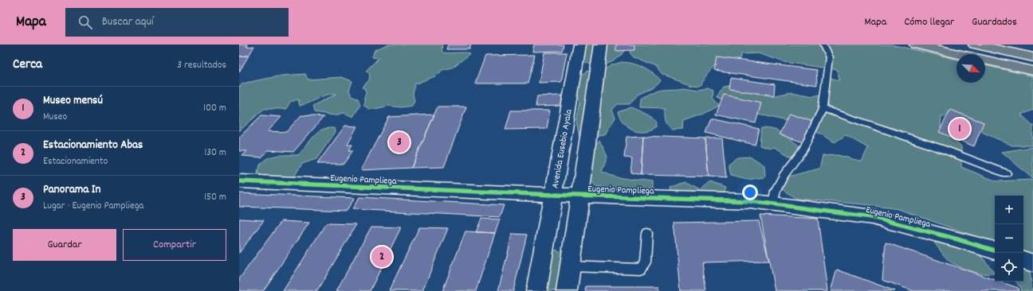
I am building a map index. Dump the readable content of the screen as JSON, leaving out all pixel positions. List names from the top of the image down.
{
  "streets": {
    "street": ["Avenida Eusebio Ayala", "Eugenio Pampliega"]
  },
  "crossings": [
    ["Avenida Eusebio Ayala", "Eugenio Pampliega"]
  ],
  "north": "bottom right",
  "page": {
    "header": "Mapa",
    "search": "Buscar aquí",
    "nav": ["Mapa", "Cómo llegar", "Guardados"],
    "heading": ["Cerca", "3 resultados"],
    "list": [
      {
        "mark": "1",
        "name": "Museo mensú",
        "note": "Museo",
        "value": "100 m"
      },
      {
        "mark": "2",
        "name": "Estacionamiento Abas",
        "note": "Estacionamiento",
        "value": "130 m"
      },
      {
        "mark": "3",
        "name": "Panorama In",
        "note": "Lugar · Eugenio Pampliega",
        "value": "150 m"
      }
    ],
    "pins": ["1", "3", "2"],
    "map_buttons": ["+", "−"],
    "buttons": ["Guardar", "Compartir"]
  }
}
